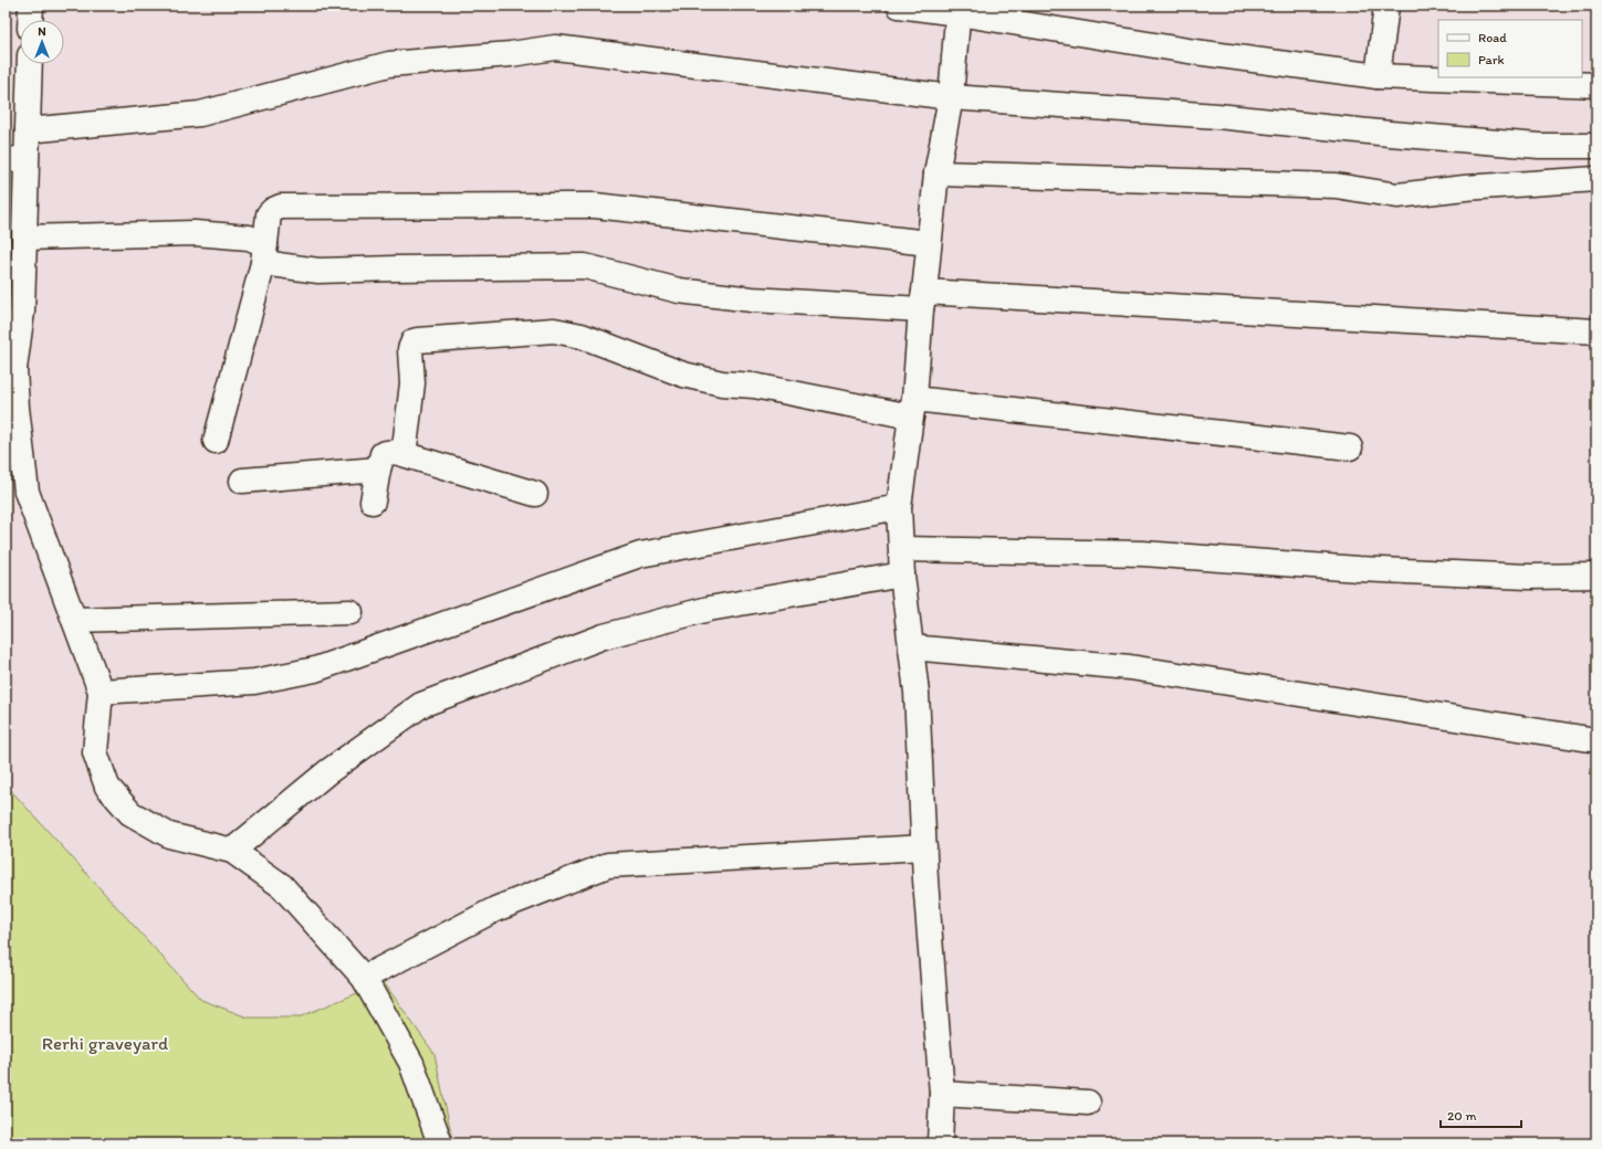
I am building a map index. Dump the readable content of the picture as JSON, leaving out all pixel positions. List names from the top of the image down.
{
  "parks": ["Rerhi graveyard"],
  "legend": ["Road", "Park"],
  "scale_bar": "20 m",
  "north": "top"
}
